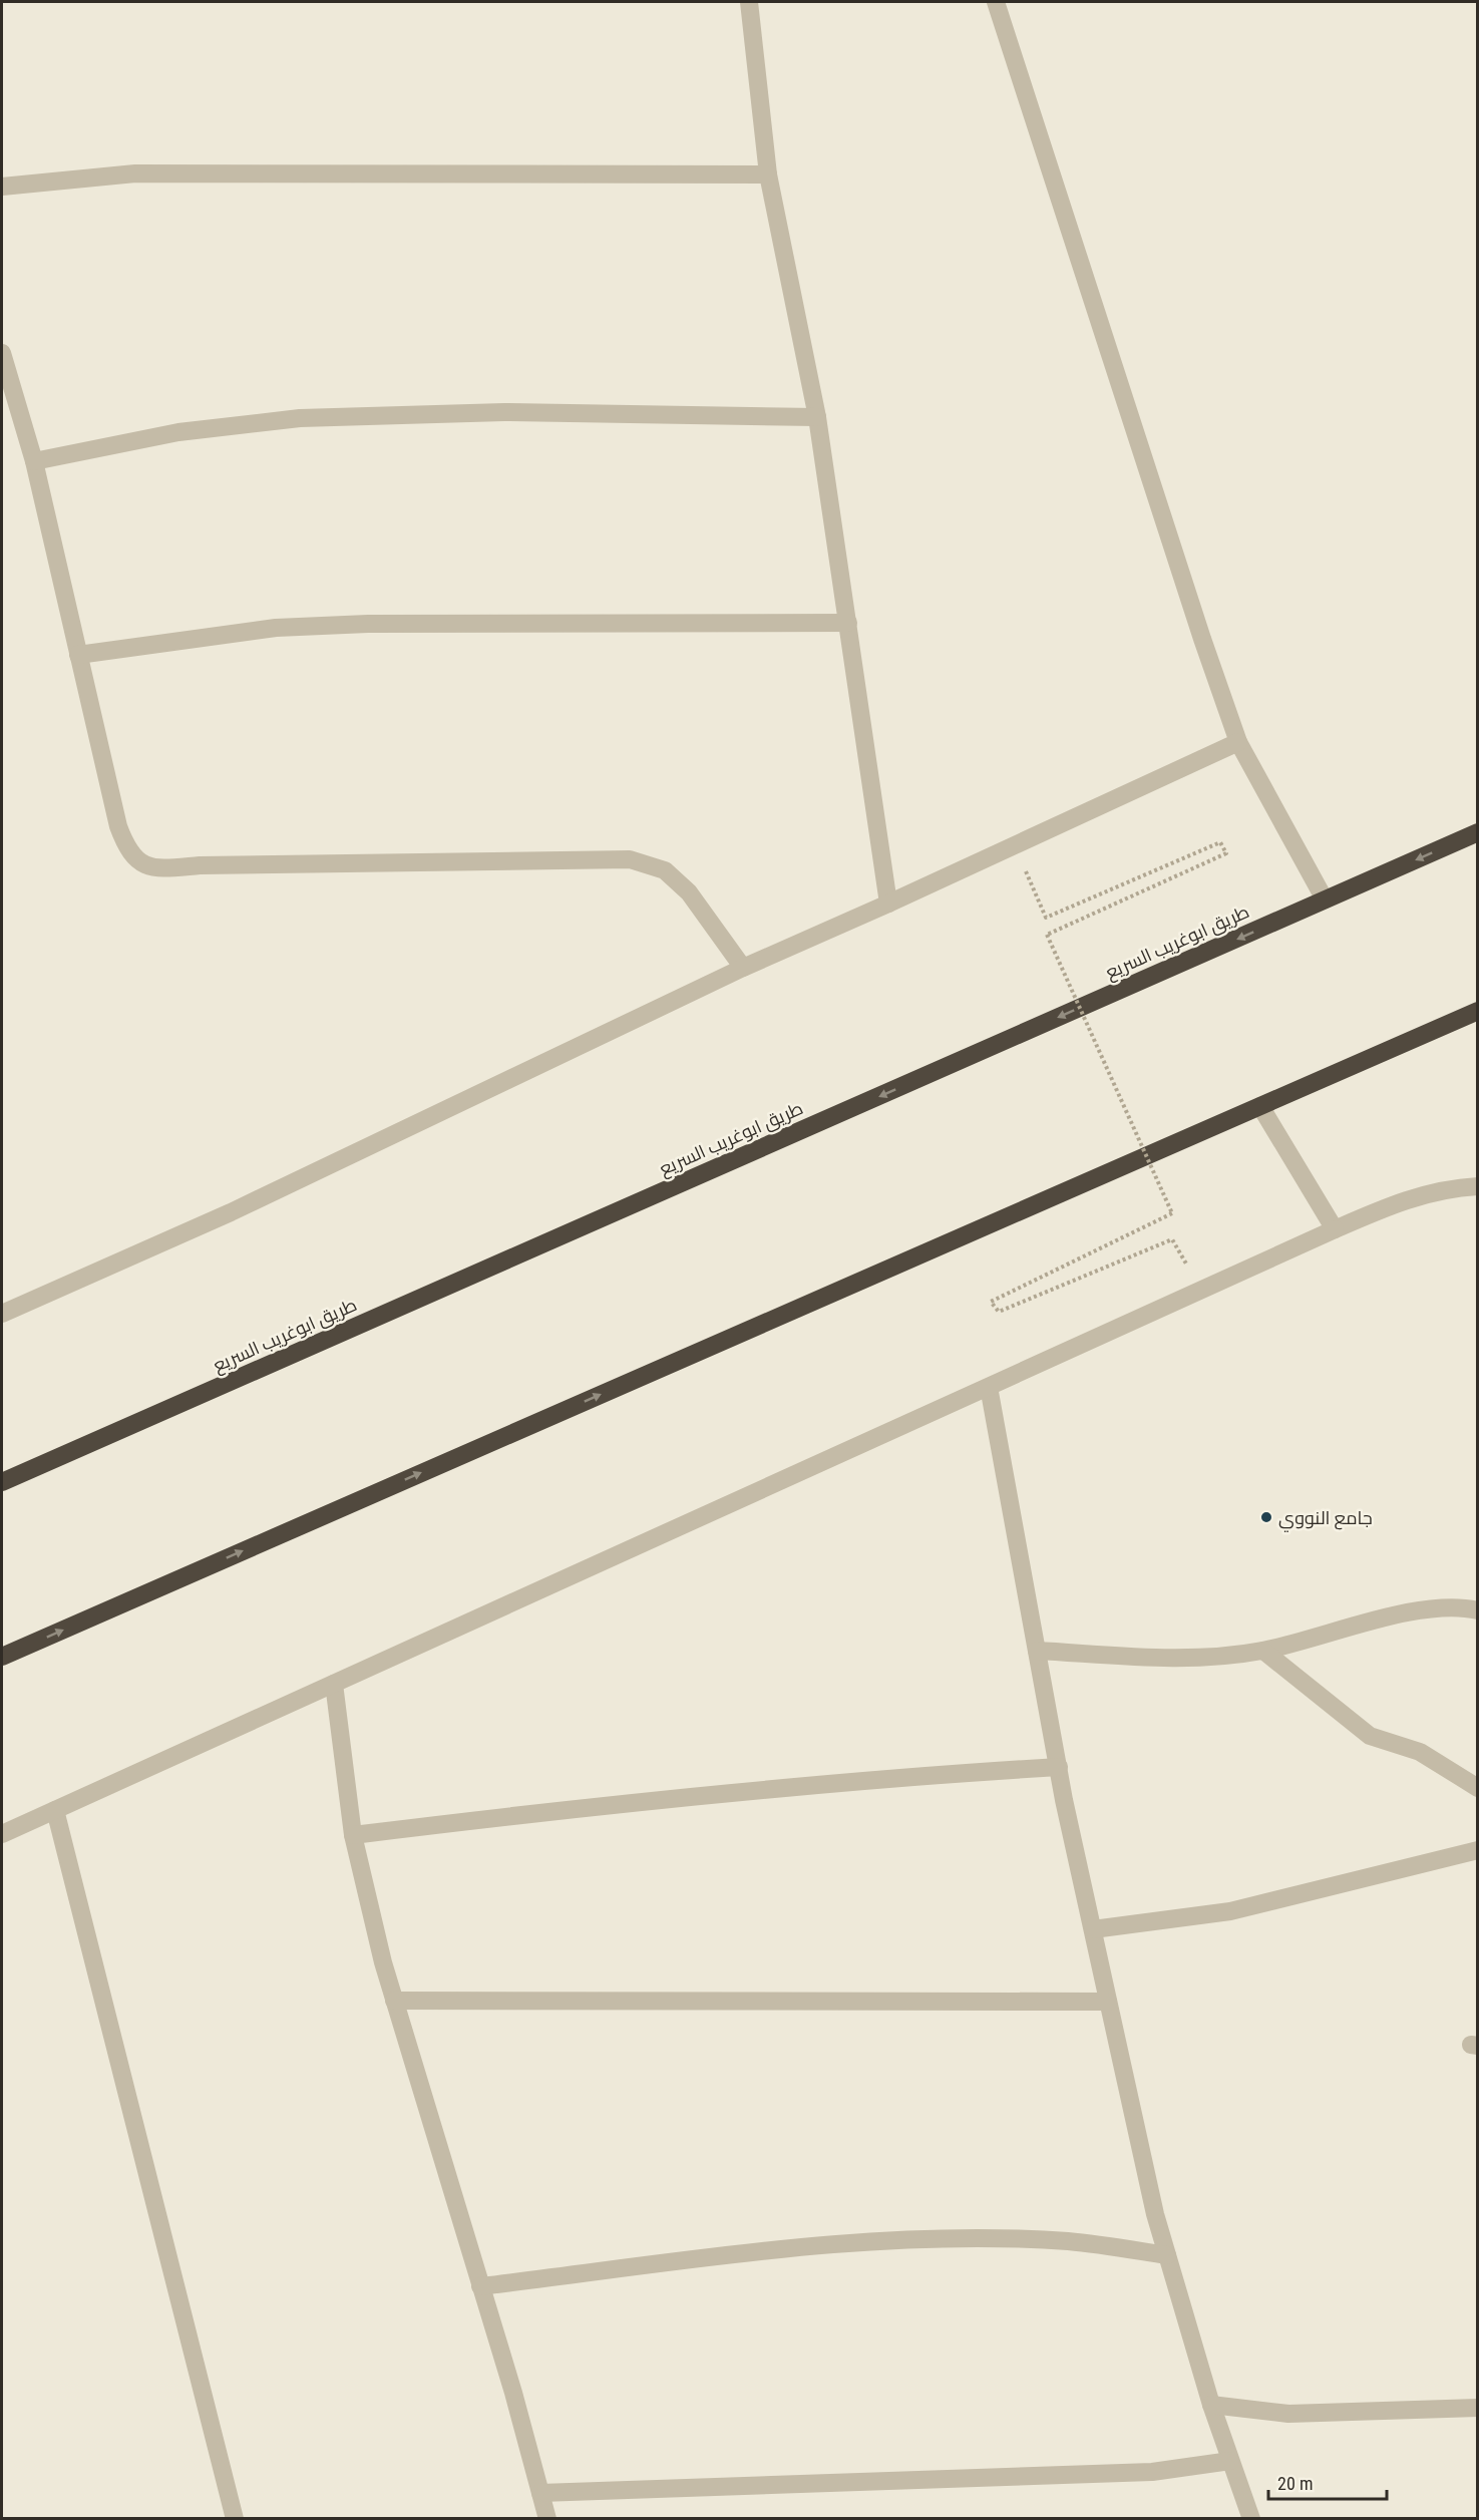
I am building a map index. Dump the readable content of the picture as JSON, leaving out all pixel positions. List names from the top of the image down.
{
  "streets": {
    "highway": ["طريق ابوغريب السريع"]
  },
  "places": ["جامع النووي"],
  "scale_bar": "20 m"
}
